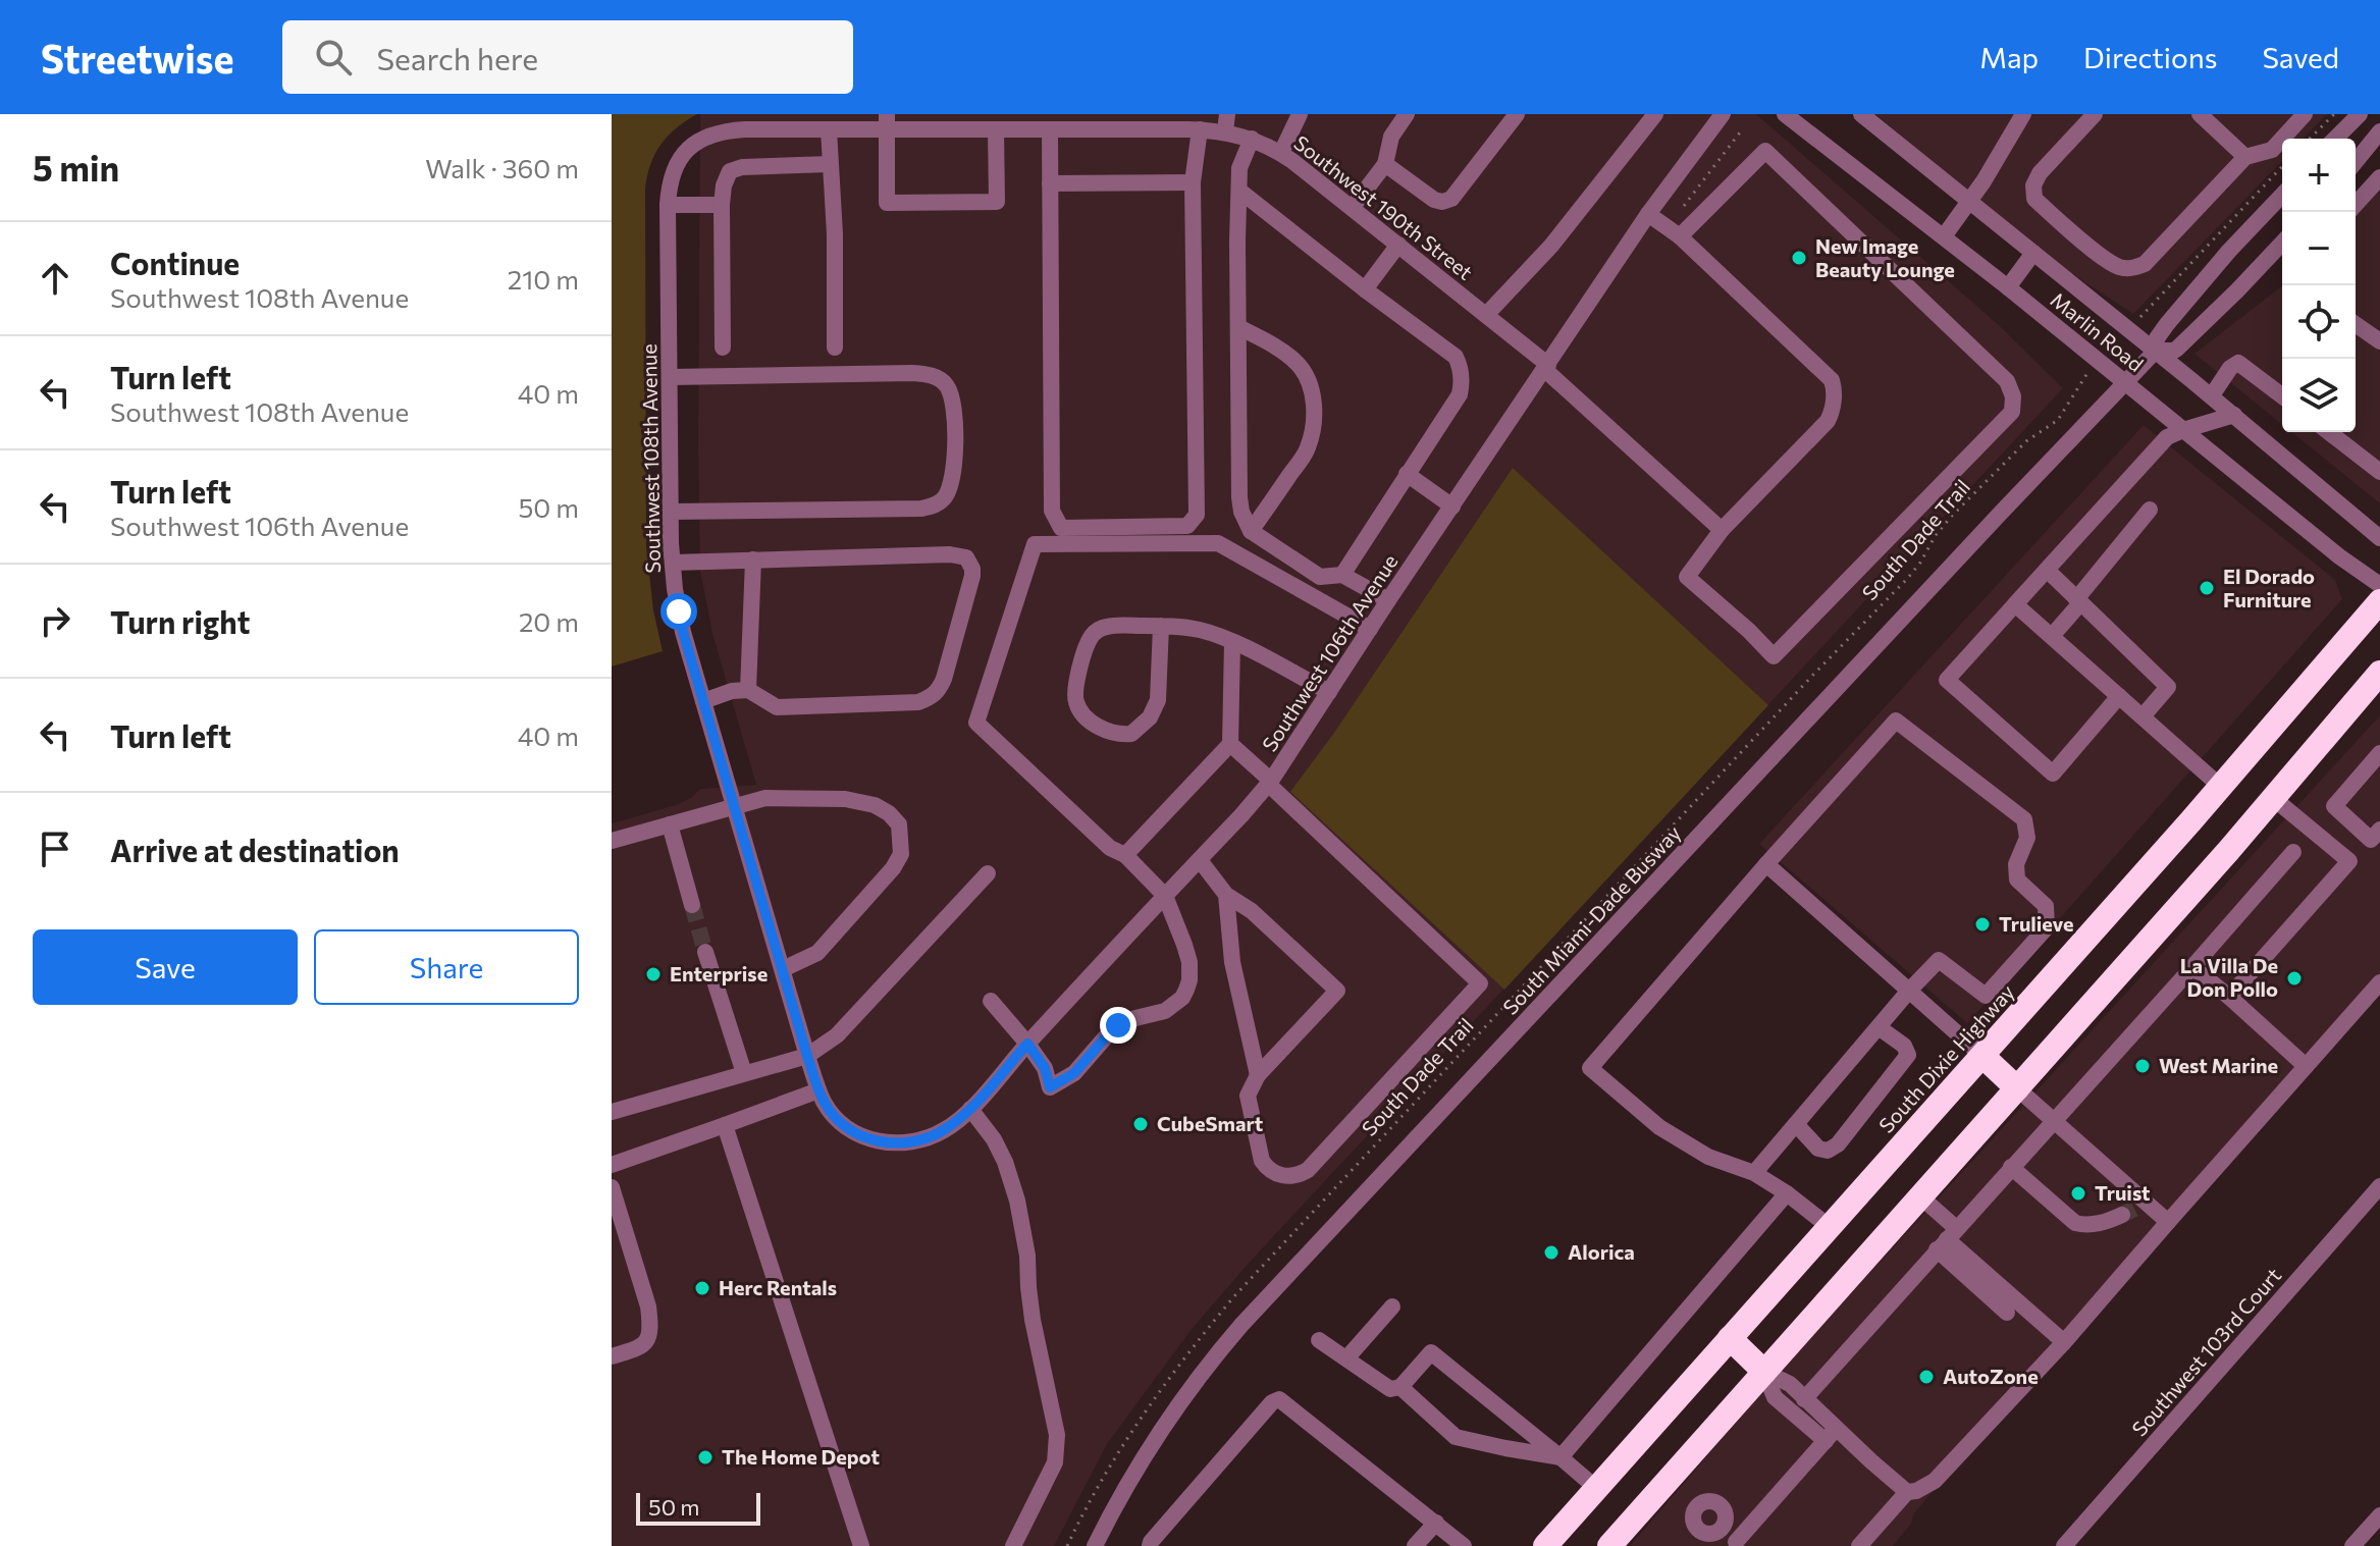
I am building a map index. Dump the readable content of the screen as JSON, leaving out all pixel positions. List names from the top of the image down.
{
  "streets": {
    "highway": ["South Dixie Highway"],
    "street": [
      "Southwest 190th Street",
      "Marlin Road",
      "Southwest 108th Avenue",
      "Southwest 106th Avenue",
      "South Miami-Dade Busway",
      "Southwest 103rd Court"
    ],
    "path": ["South Dade Trail"]
  },
  "crossings": [
    ["Southwest 190th Street", "Southwest 108th Avenue"],
    ["Southwest 190th Street", "Southwest 106th Avenue"],
    ["Marlin Road", "South Miami-Dade Busway"],
    ["Southwest 108th Avenue", "Southwest 106th Avenue"]
  ],
  "places": [
    "New Image Beauty Lounge",
    "El Dorado Furniture",
    "Trulieve",
    "Enterprise",
    "La Villa De Don Pollo",
    "West Marine",
    "CubeSmart",
    "Truist",
    "Alorica",
    "Herc Rentals",
    "AutoZone",
    "The Home Depot"
  ],
  "scale_bar": "50 m",
  "page": {
    "header": "Streetwise",
    "search": "Search here",
    "nav": ["Map", "Directions", "Saved"],
    "heading": ["5 min", "Walk · 360 m"],
    "map_buttons": ["+", "−"],
    "list": [
      ["Continue", "Southwest 108th Avenue", "210 m"],
      ["Turn left", "Southwest 108th Avenue", "40 m"],
      ["Turn left", "Southwest 106th Avenue", "50 m"],
      ["Turn right", "20 m"],
      ["Turn left", "40 m"],
      "Arrive at destination"
    ],
    "buttons": ["Save", "Share"],
    "scale": "50 m"
  }
}
